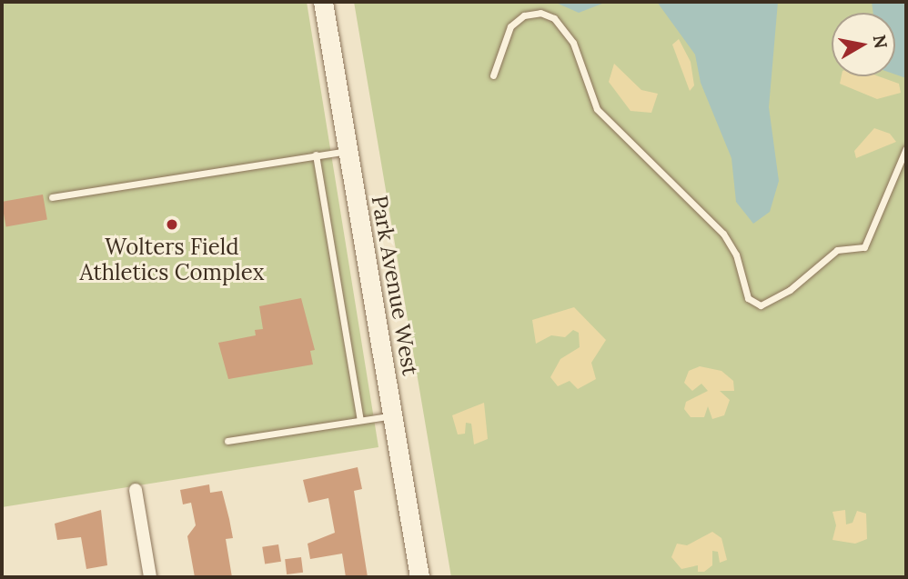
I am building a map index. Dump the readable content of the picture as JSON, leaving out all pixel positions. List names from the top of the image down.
{
  "streets": {
    "street": ["Park Avenue West"]
  },
  "places": ["Wolters Field Athletics Complex"],
  "north": "right"
}
